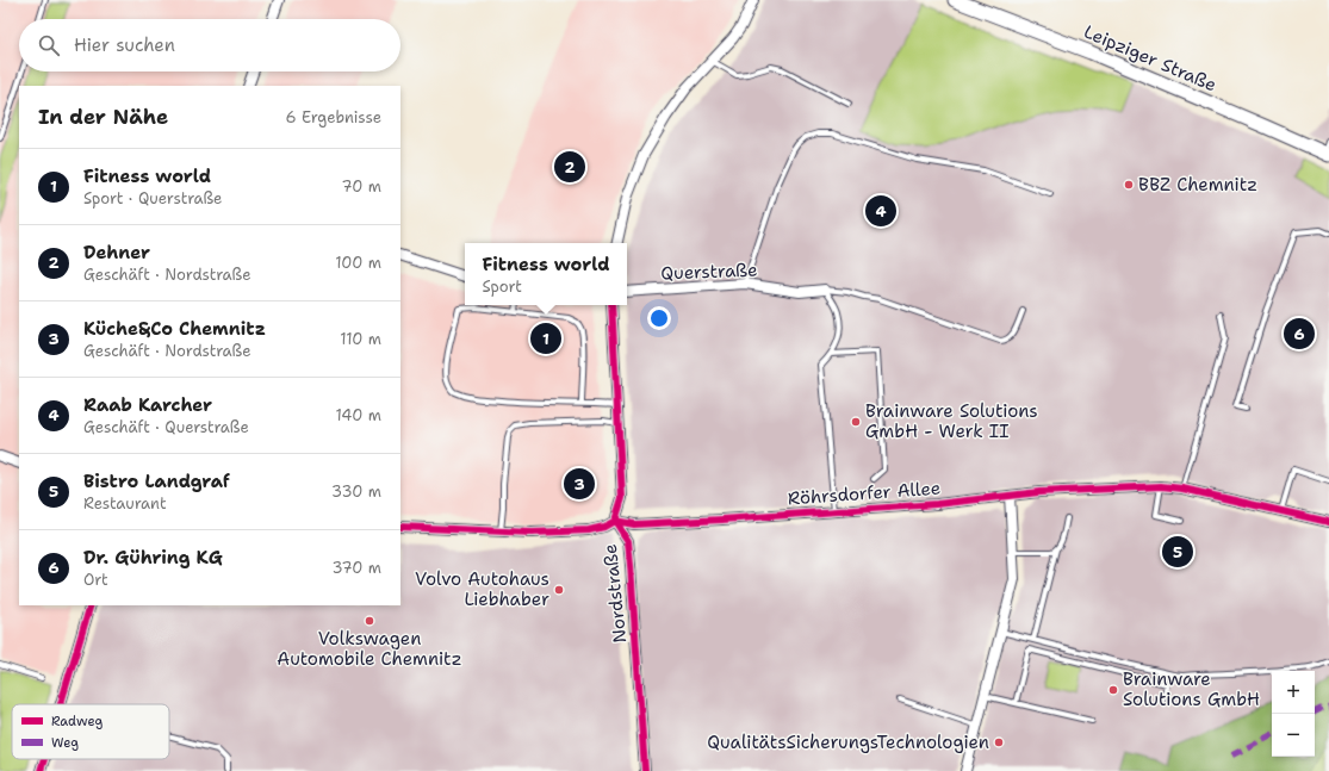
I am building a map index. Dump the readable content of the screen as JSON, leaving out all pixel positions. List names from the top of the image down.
{
  "streets": {
    "main road": ["Leipziger Straße"],
    "street": ["Querstraße", "Röhrsdorfer Allee", "Nordstraße"]
  },
  "crossings": [
    ["Röhrsdorfer Allee", "Nordstraße"]
  ],
  "places": [
    "BBZ Chemnitz",
    "Brainware Solutions GmbH - Werk II",
    "Volvo Autohaus Liebhaber",
    "Volkswagen Automobile Chemnitz",
    "Brainware Solutions GmbH",
    "QualitätsSicherungsTechnologien"
  ],
  "legend": ["Radweg", "Weg"],
  "page": {
    "search": "Hier suchen",
    "heading": ["In der Nähe", "6 Ergebnisse"],
    "list": [
      {
        "mark": "1",
        "name": "Fitness world",
        "note": "Sport · Querstraße",
        "value": "70 m"
      },
      {
        "mark": "2",
        "name": "Dehner",
        "note": "Geschäft · Nordstraße",
        "value": "100 m"
      },
      {
        "mark": "3",
        "name": "Küche&Co Chemnitz",
        "note": "Geschäft · Nordstraße",
        "value": "110 m"
      },
      {
        "mark": "4",
        "name": "Raab Karcher",
        "note": "Geschäft · Querstraße",
        "value": "140 m"
      },
      {
        "mark": "5",
        "name": "Bistro Landgraf",
        "note": "Restaurant",
        "value": "330 m"
      },
      {
        "mark": "6",
        "name": "Dr. Gühring KG",
        "note": "Ort",
        "value": "370 m"
      }
    ],
    "pins": [
      "2",
      "4",
      "6",
      "1",
      "3",
      "5"
    ],
    "popup": ["Fitness world", "Sport"],
    "map_buttons": ["+", "−"]
  }
}
